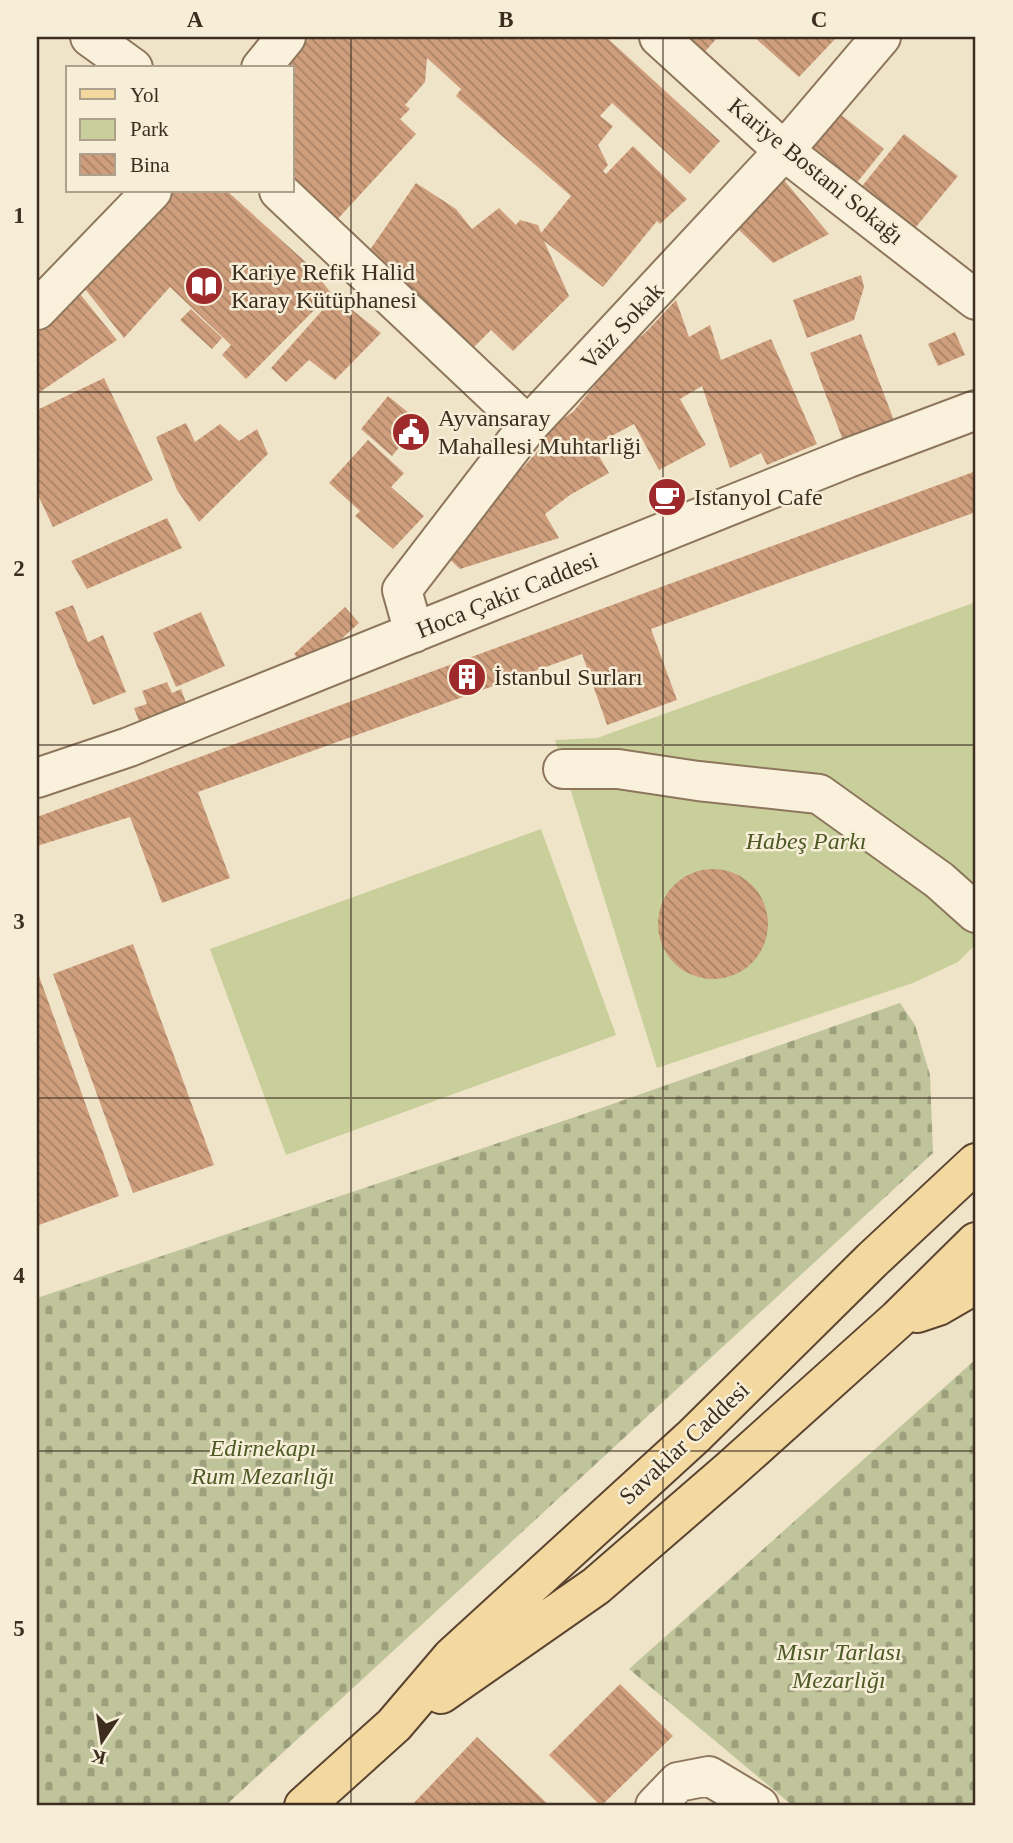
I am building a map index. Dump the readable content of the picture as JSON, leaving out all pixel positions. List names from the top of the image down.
{
  "streets": {
    "main road": ["Savaklar Caddesi"],
    "street": ["Kariye Bostani Sokağı", "Vaiz Sokak", "Hoca Çakir Caddesi"]
  },
  "crossings": [
    ["Kariye Bostani Sokağı", "Vaiz Sokak"],
    ["Vaiz Sokak", "Hoca Çakir Caddesi"]
  ],
  "parks": ["Habeş Parkı", "Edirnekapı Rum Mezarlığı", "Mısır Tarlası Mezarlığı"],
  "places": {
    "library": ["Kariye Refik Halid Karay Kütüphanesi"],
    "public building": ["Ayvansaray Mahallesi Muhtarliği"],
    "cafe": ["Istanyol Cafe"],
    "building": ["İstanbul Surları"]
  },
  "legend": ["Yol", "Park", "Bina"],
  "north": "bottom",
  "grid": {
    "columns": ["A", "B", "C"],
    "rows": [
      "1",
      "2",
      "3",
      "4",
      "5"
    ]
  }
}
